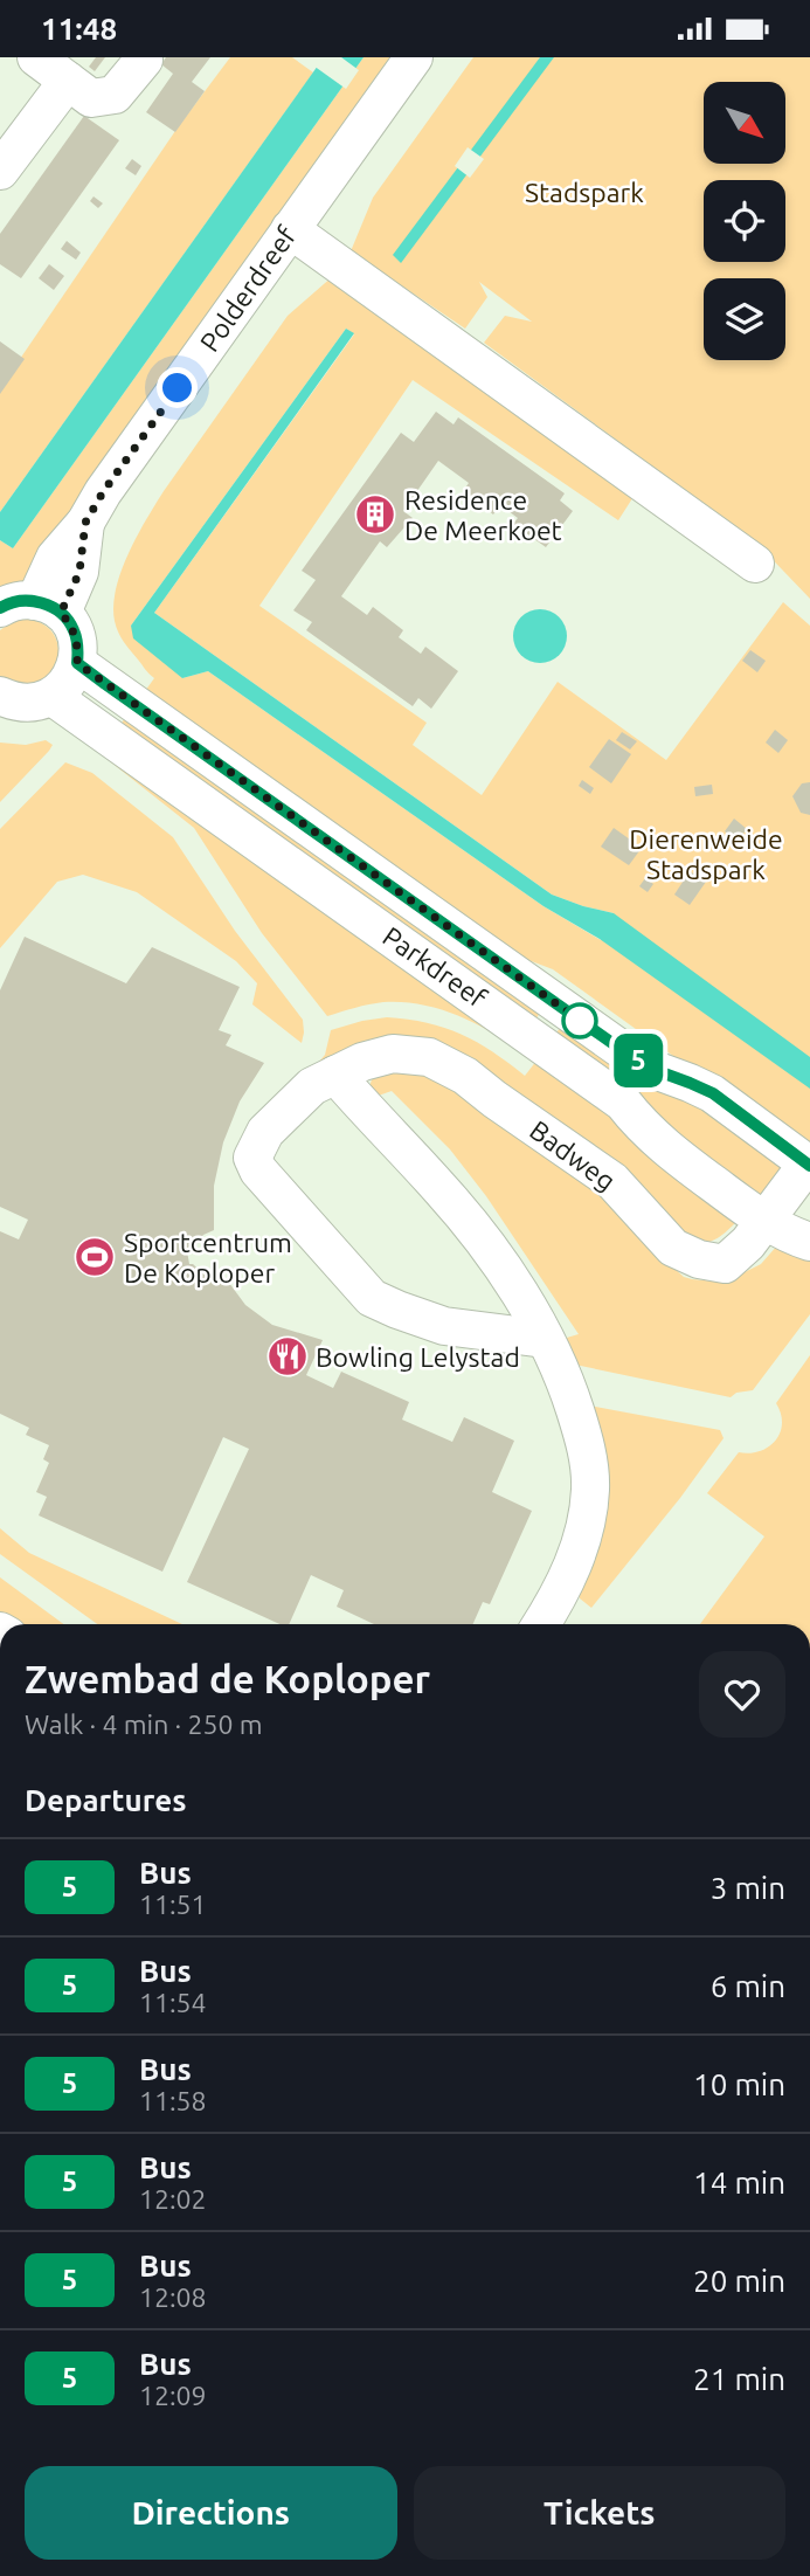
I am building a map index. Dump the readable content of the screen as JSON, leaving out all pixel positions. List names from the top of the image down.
{
  "streets": {
    "street": ["Polderdreef", "Parkdreef", "Badweg"]
  },
  "crossings": [
    ["Parkdreef", "Badweg"]
  ],
  "parks": ["Stadspark", "Dierenweide Stadspark"],
  "places": {
    "building": ["Residence De Meerkoet"],
    "sports": ["Sportcentrum De Koploper"],
    "restaurant": ["Bowling Lelystad"]
  },
  "lines": ["bus line 5"],
  "north": "bottom right",
  "page": {
    "status": "11:48",
    "on_map": "5",
    "heading": [
      ["Zwembad de Koploper", "Walk · 4 min · 250 m"],
      "Departures"
    ],
    "list": [
      {
        "mark": "5",
        "name": "Bus",
        "note": "11:51",
        "value": "3 min"
      },
      {
        "mark": "5",
        "name": "Bus",
        "note": "11:54",
        "value": "6 min"
      },
      {
        "mark": "5",
        "name": "Bus",
        "note": "11:58",
        "value": "10 min"
      },
      {
        "mark": "5",
        "name": "Bus",
        "note": "12:02",
        "value": "14 min"
      },
      {
        "mark": "5",
        "name": "Bus",
        "note": "12:08",
        "value": "20 min"
      },
      {
        "mark": "5",
        "name": "Bus",
        "note": "12:09",
        "value": "21 min"
      }
    ],
    "buttons": ["Directions", "Tickets"]
  }
}
